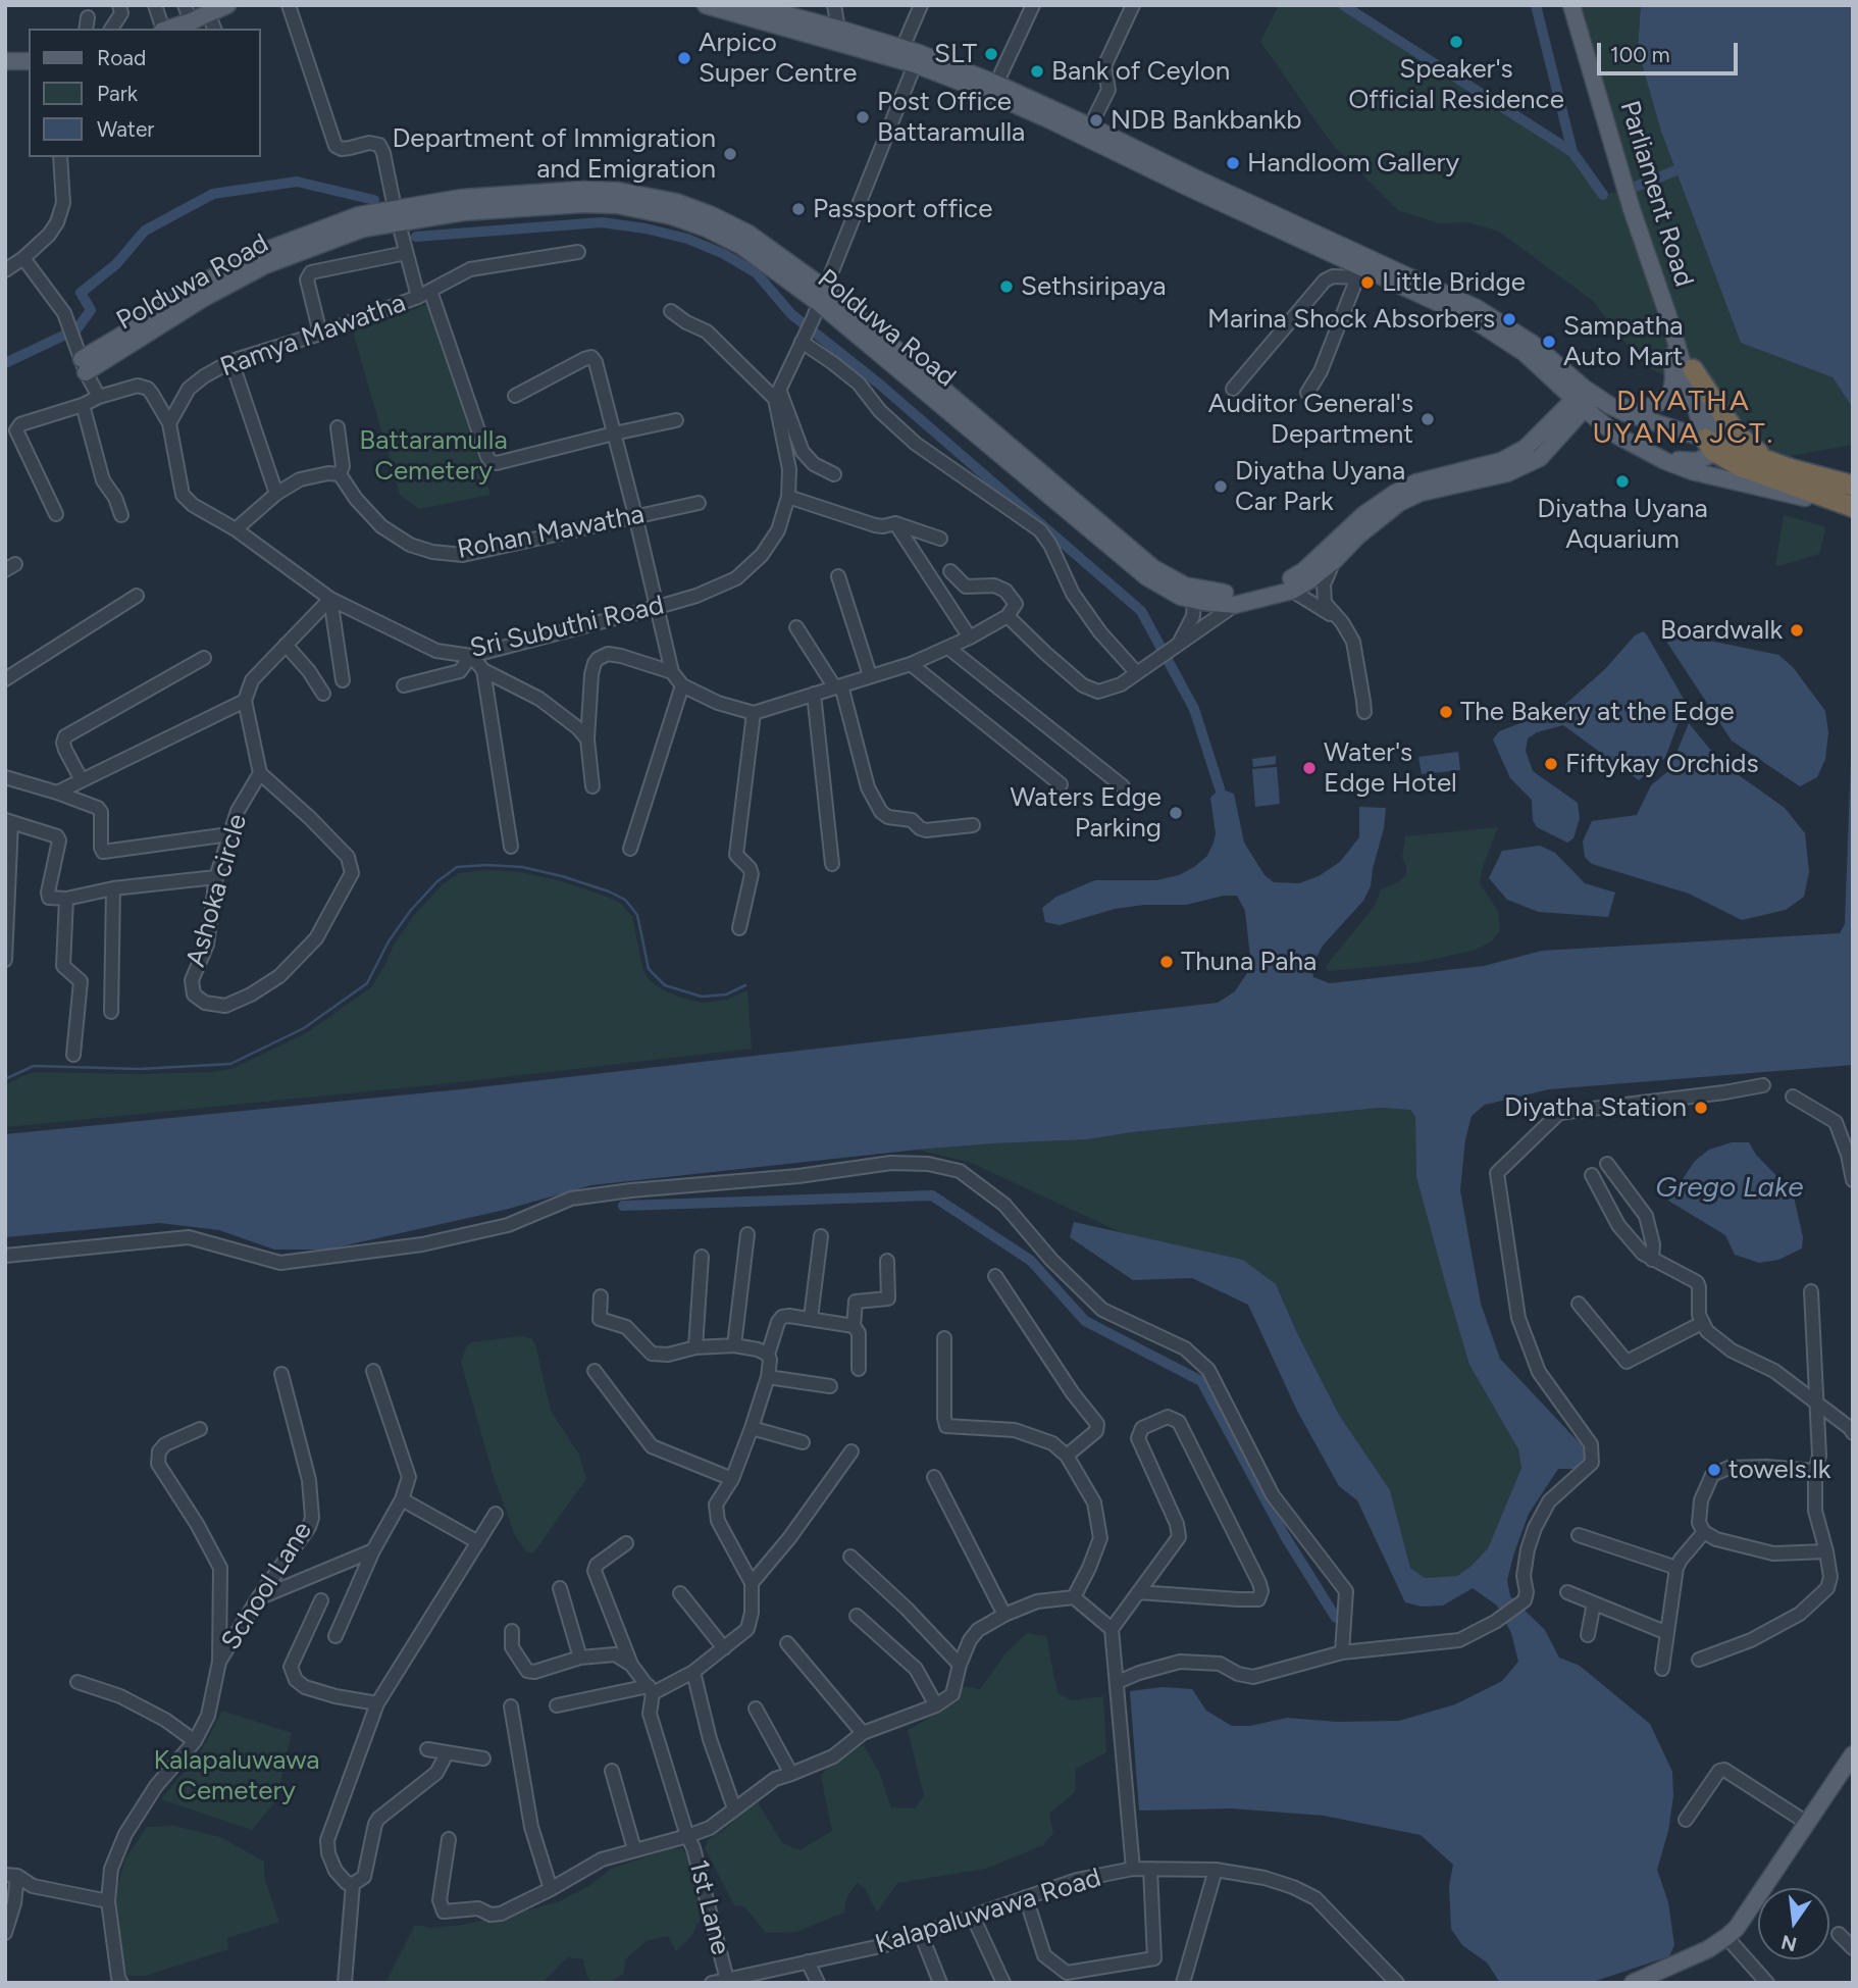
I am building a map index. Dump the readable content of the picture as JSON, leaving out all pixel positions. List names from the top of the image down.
{
  "streets": {
    "main road": ["Parliament Road", "Polduwa Road"],
    "street": [
      "Ramya Mawatha",
      "Rohan Mawatha",
      "Sri Subuthi Road",
      "Ashoka circle",
      "School Lane",
      "1st Lane",
      "Kalapaluwawa Road"
    ]
  },
  "crossings": [
    ["Ramya Mawatha", "Sri Subuthi Road"],
    ["1st Lane", "Kalapaluwawa Road"]
  ],
  "districts": ["DIYATHA UYANA JCT."],
  "water": ["Grego Lake"],
  "parks": ["Battaramulla Cemetery", "Kalapaluwawa Cemetery"],
  "places": [
    "Speaker's Official Residence",
    "SLT",
    "Arpico Super Centre",
    "Bank of Ceylon",
    "Post Office Battaramulla",
    "NDB Bankbankb",
    "Department of Immigration and Emigration",
    "Handloom Gallery",
    "Passport office",
    "Little Bridge",
    "Sethsiripaya",
    "Marina Shock Absorbers",
    "Sampatha Auto Mart",
    "Auditor General's Department",
    "Diyatha Uyana Aquarium",
    "Diyatha Uyana Car Park",
    "Boardwalk",
    "The Bakery at the Edge",
    "Fiftykay Orchids",
    "Water's Edge Hotel",
    "Waters Edge Parking",
    "Thuna Paha",
    "Diyatha Station",
    "towels.lk"
  ],
  "legend": ["Road", "Park", "Water"],
  "scale_bar": "100 m",
  "north": "bottom"
}
